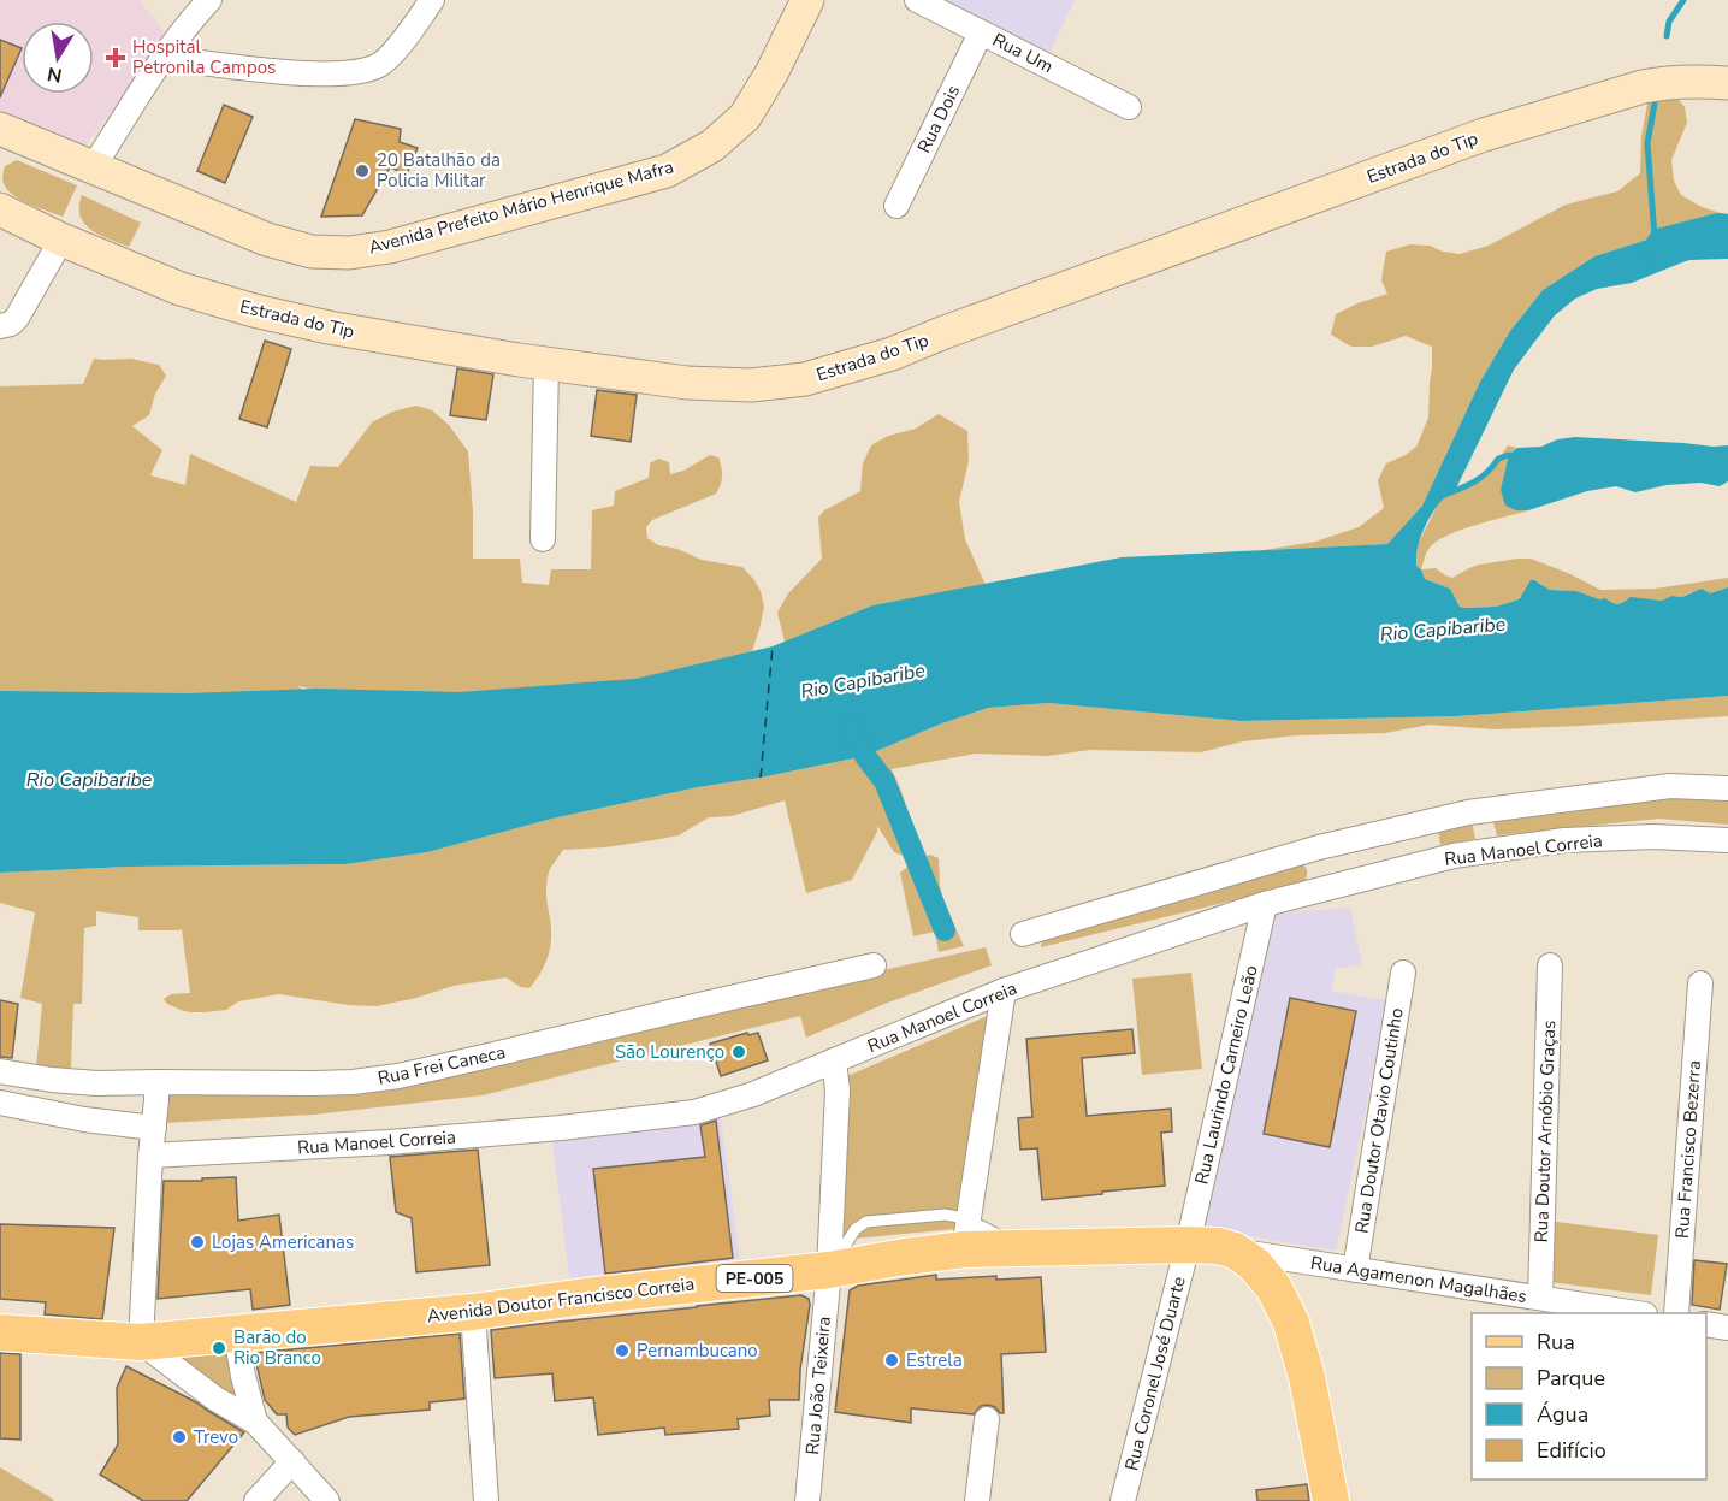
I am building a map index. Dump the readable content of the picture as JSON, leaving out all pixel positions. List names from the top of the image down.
{
  "streets": {
    "main road": ["PE-005", "Avenida Doutor Francisco Correia"],
    "street": [
      "Rua Um",
      "Rua Dois",
      "Estrada do Tip",
      "Avenida Prefeito Mário Henrique Mafra",
      "Rua Manoel Correia",
      "Rua Frei Caneca",
      "Rua Laurindo Carneiro Leão",
      "Rua Doutor Otavio Coutinho",
      "Rua Doutor Arnóbio Graças",
      "Rua Francisco Bezerra",
      "Rua Agamenon Magalhães",
      "Rua Coronel José Duarte",
      "Rua João Teixeira"
    ]
  },
  "crossings": [
    ["Rua Um", "Rua Dois"],
    ["Rua Manoel Correia", "Rua Laurindo Carneiro Leão"],
    ["Rua Manoel Correia", "Rua João Teixeira"],
    ["Rua Laurindo Carneiro Leão", "Avenida Doutor Francisco Correia"],
    ["Rua Laurindo Carneiro Leão", "Rua Coronel José Duarte"],
    ["Rua Doutor Otavio Coutinho", "Rua Agamenon Magalhães"],
    ["Rua Doutor Arnóbio Graças", "Rua Agamenon Magalhães"],
    ["Rua Agamenon Magalhães", "Avenida Doutor Francisco Correia"],
    ["Avenida Doutor Francisco Correia", "Rua Coronel José Duarte"],
    ["Avenida Doutor Francisco Correia", "Rua João Teixeira"]
  ],
  "water": ["Rio Capibaribe"],
  "places": {
    "health": ["Hospital Petronila Campos"],
    "other": [
      "20 Batalhão da Policia Militar",
      "São Lourenço",
      "Lojas Americanas",
      "Barão do Rio Branco",
      "Pernambucano",
      "Estrela",
      "Trevo"
    ]
  },
  "legend": [
    "Rua",
    "Parque",
    "Água",
    "Edifício"
  ],
  "north": "bottom"
}
